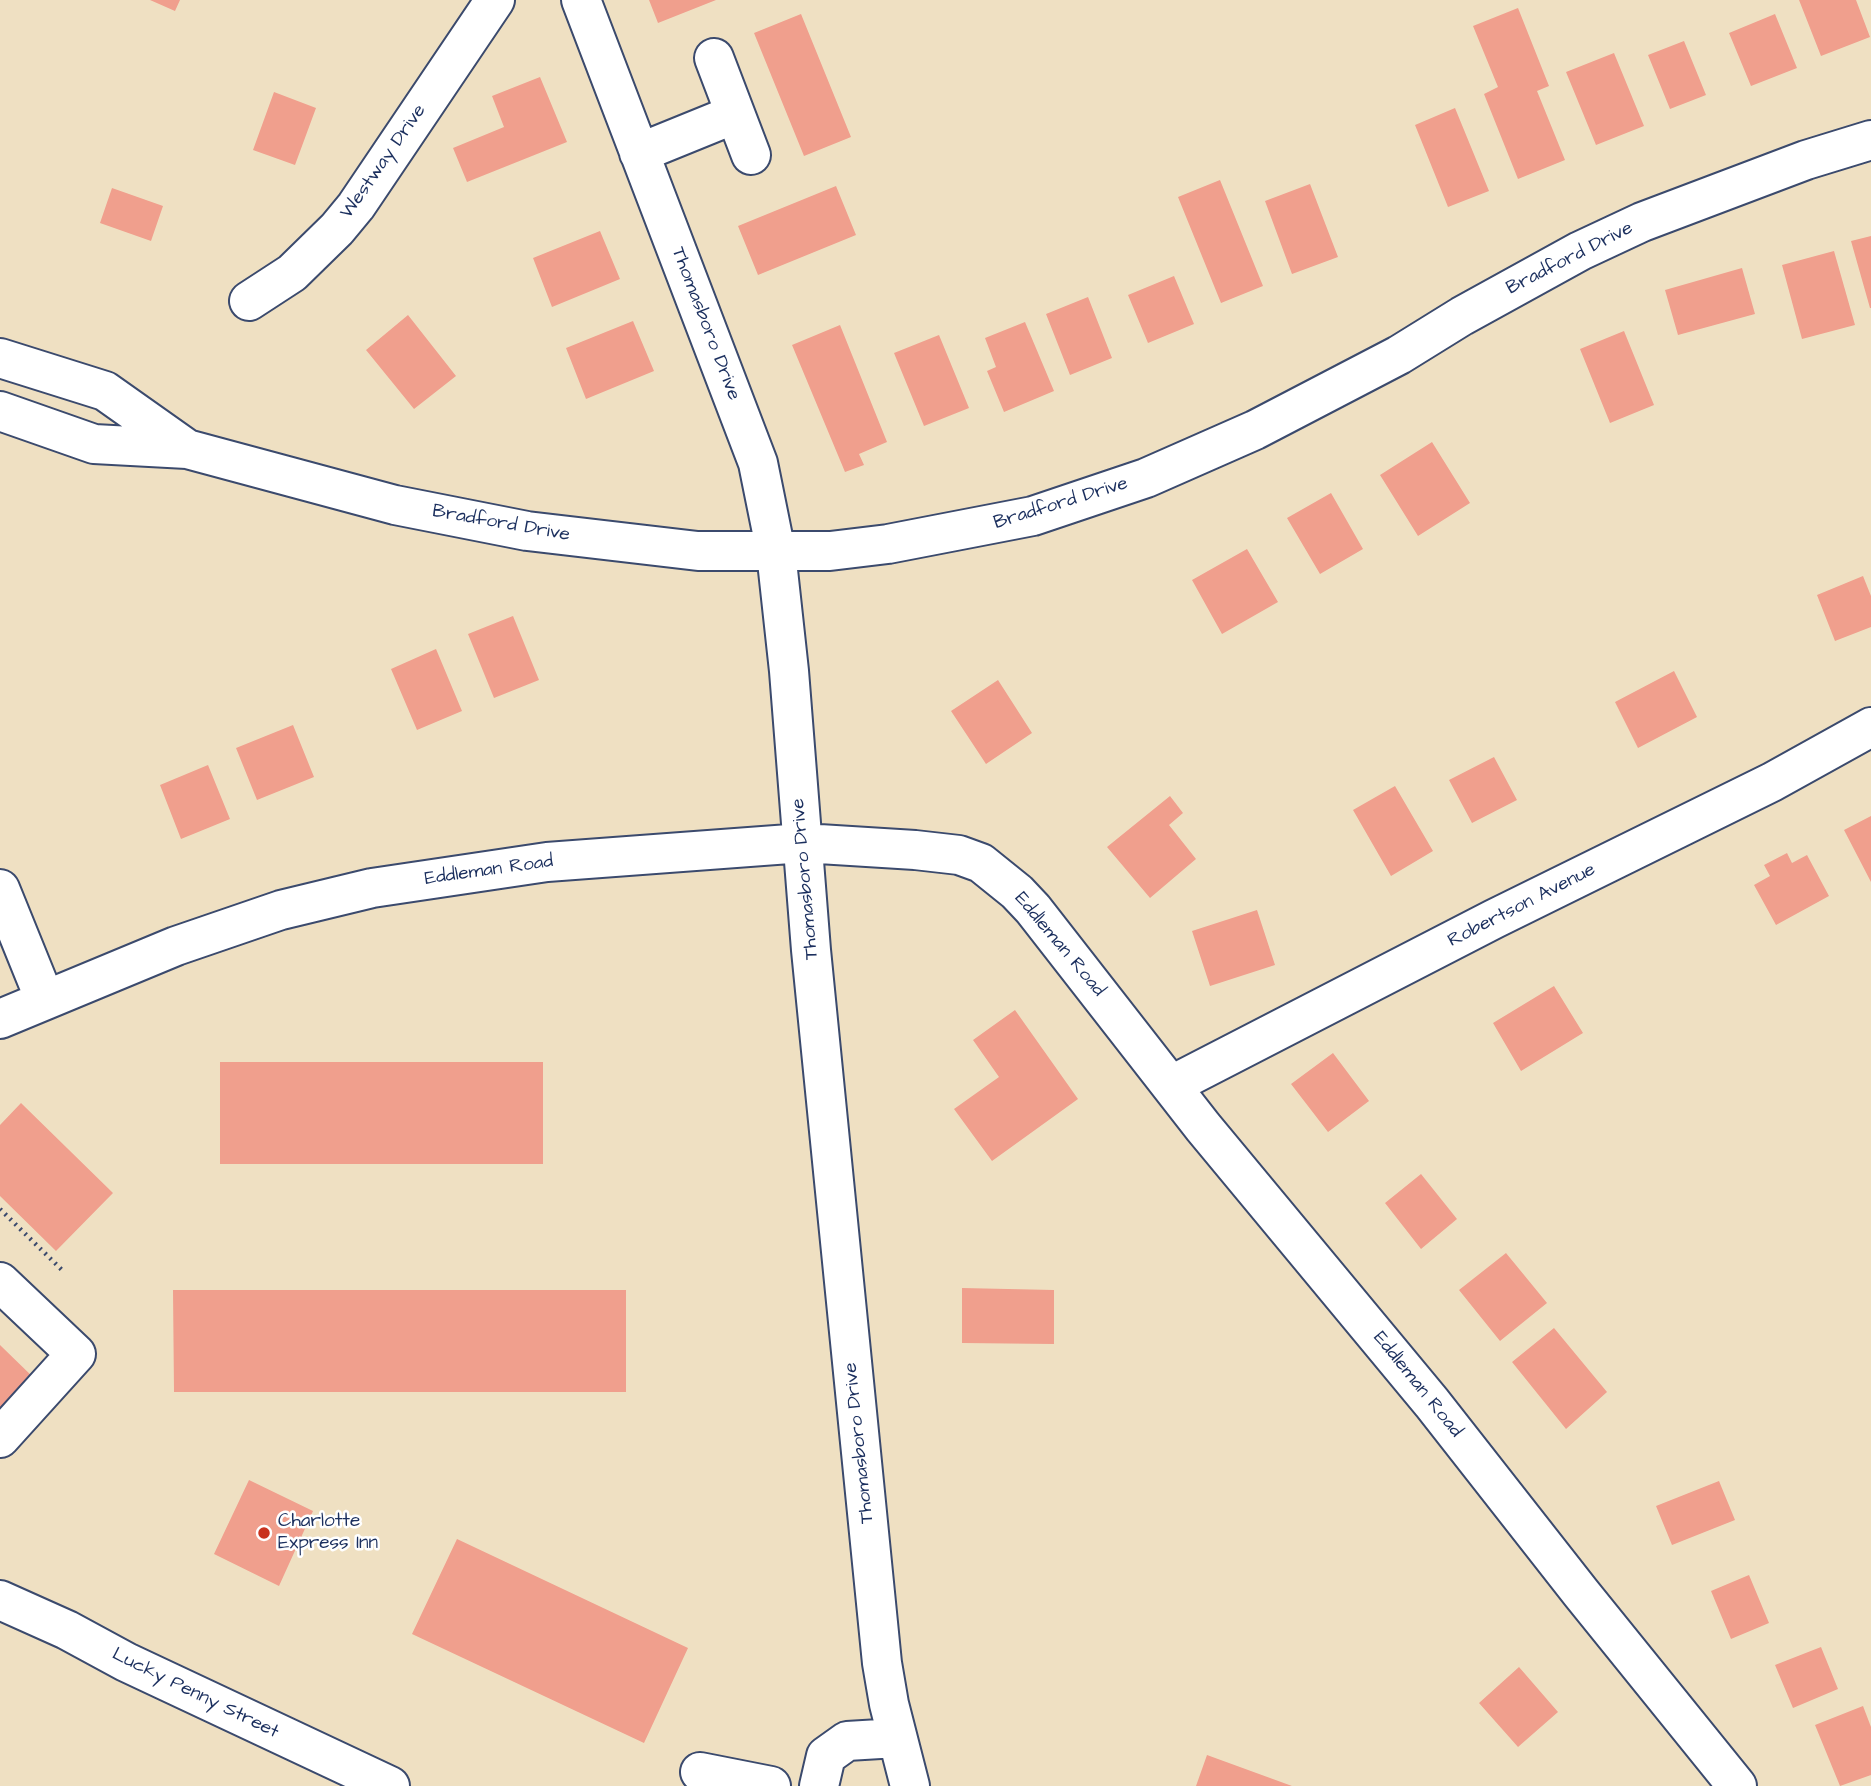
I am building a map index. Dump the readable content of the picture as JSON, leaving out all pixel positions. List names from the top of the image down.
{
  "streets": {
    "street": [
      "Westway Drive",
      "Bradford Drive",
      "Thomasboro Drive",
      "Eddleman Road",
      "Robertson Avenue",
      "Lucky Penny Street"
    ]
  },
  "crossings": [
    ["Bradford Drive", "Thomasboro Drive"],
    ["Thomasboro Drive", "Eddleman Road"],
    ["Eddleman Road", "Robertson Avenue"]
  ],
  "places": ["Charlotte Express Inn"]
}
